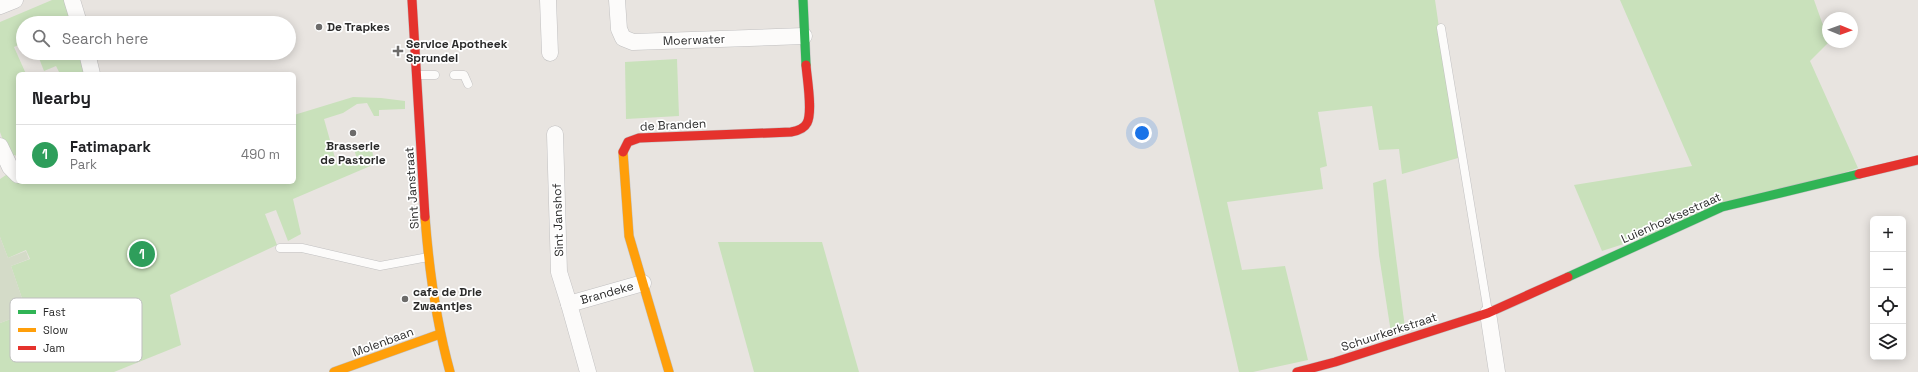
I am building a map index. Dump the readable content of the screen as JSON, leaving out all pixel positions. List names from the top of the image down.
{
  "streets": {
    "street": [
      "Moerwater",
      "de Branden",
      "Sint Janstraat",
      "Luienhoeksestraat",
      "Sint Janshof",
      "Brandeke",
      "Schuurkerkstraat",
      "Molenbaan"
    ]
  },
  "crossings": [
    ["Moerwater", "de Branden"],
    ["de Branden", "Brandeke"],
    ["Sint Janstraat", "Molenbaan"],
    ["Luienhoeksestraat", "Schuurkerkstraat"],
    ["Sint Janshof", "Brandeke"]
  ],
  "places": {
    "other": ["De Trapkes", "Brasserie de Pastorie", "cafe de Drie Zwaantjes"],
    "health": ["Service Apotheek Sprundel"]
  },
  "legend": ["Fast", "Slow", "Jam"],
  "north": "right",
  "page": {
    "search": "Search here",
    "heading": "Nearby",
    "list": [
      {
        "mark": "1",
        "name": "Fatimapark",
        "note": "Park",
        "value": "490 m"
      }
    ],
    "map_buttons": ["+", "−"],
    "pins": "1"
  }
}
